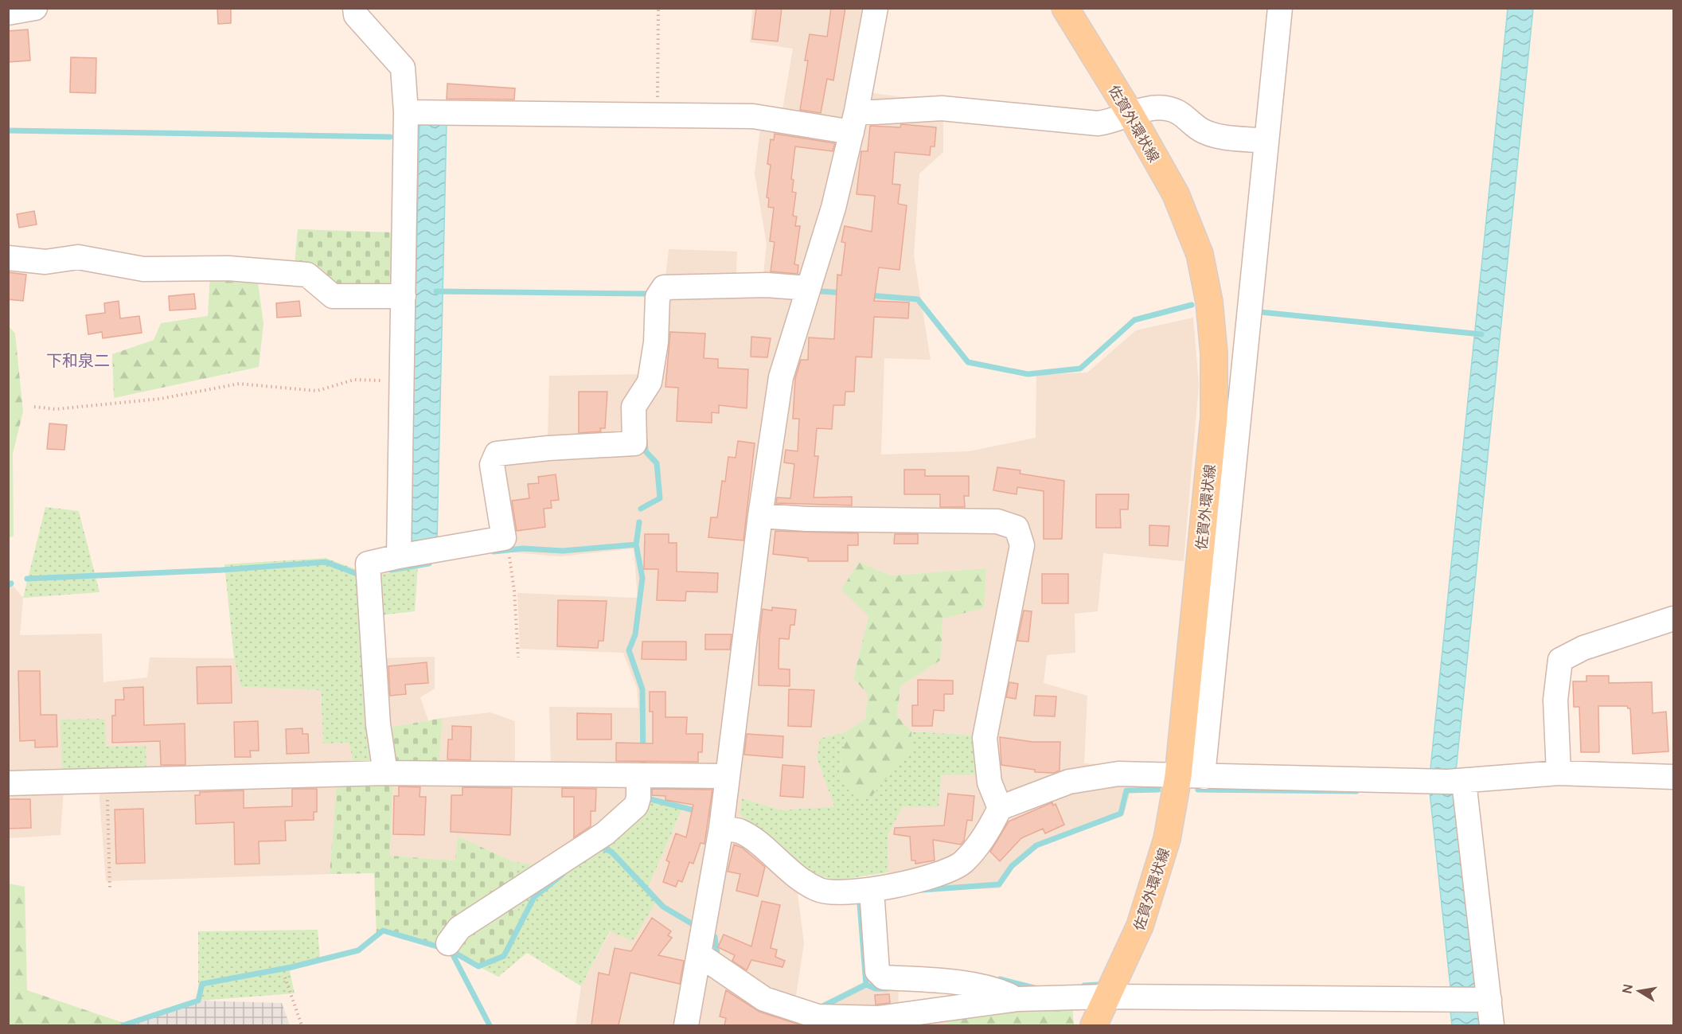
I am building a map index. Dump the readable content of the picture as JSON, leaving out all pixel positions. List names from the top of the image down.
{
  "streets": {
    "main road": ["佐賀外環状線"]
  },
  "districts": ["下和泉二"],
  "north": "left"
}
